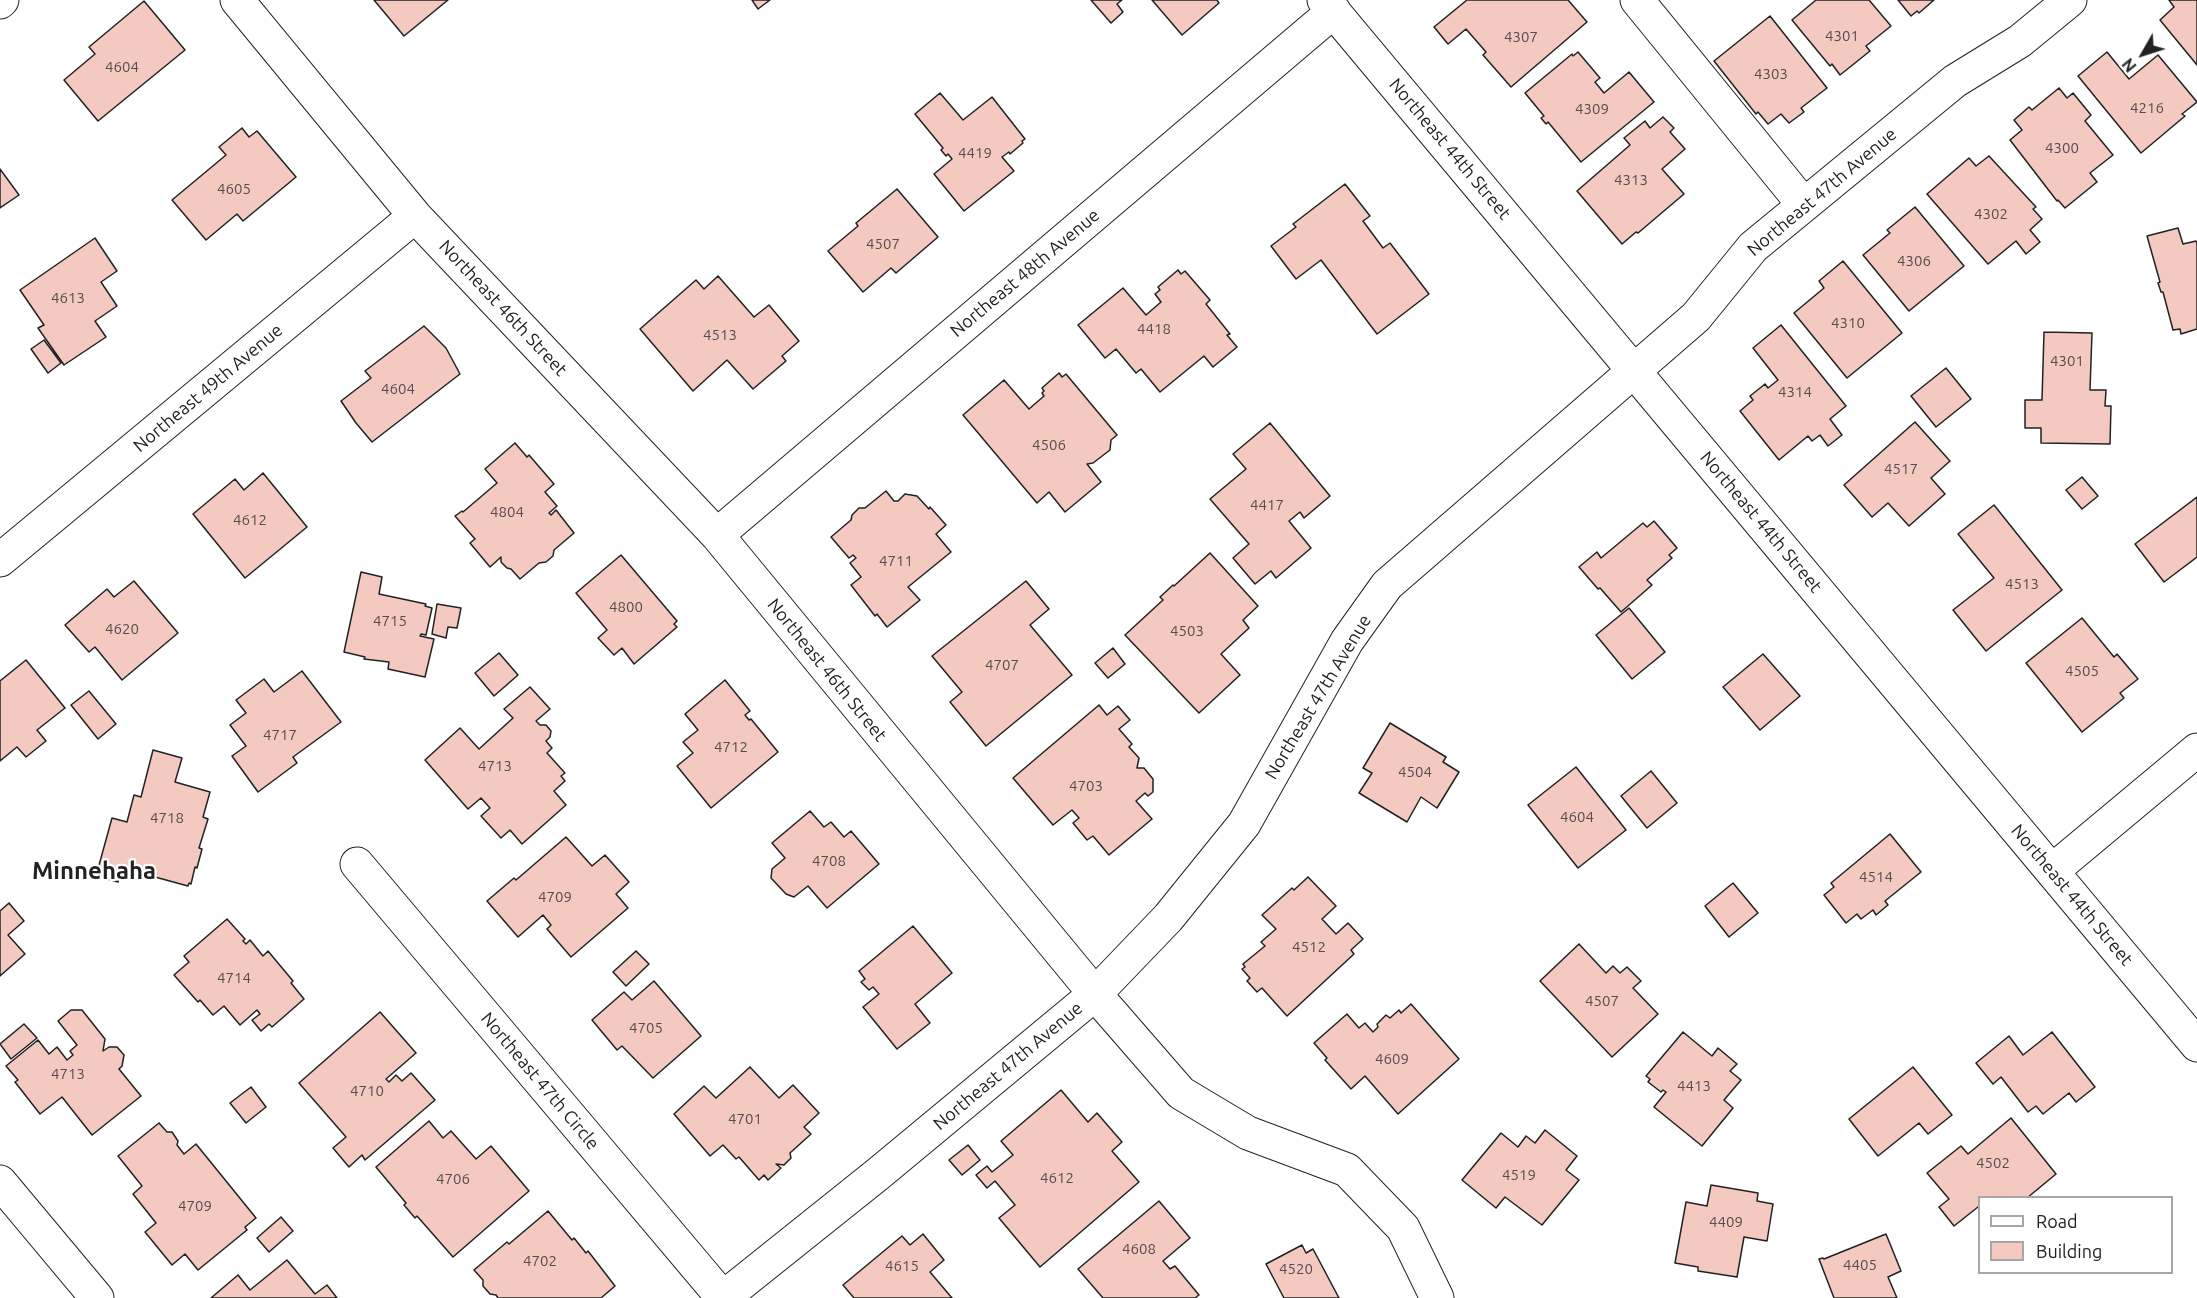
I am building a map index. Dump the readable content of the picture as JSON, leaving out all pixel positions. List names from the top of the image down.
{
  "streets": {
    "street": [
      "Northeast 44th Street",
      "Northeast 47th Avenue",
      "Northeast 48th Avenue",
      "Northeast 46th Street",
      "Northeast 49th Avenue",
      "Northeast 47th Circle"
    ]
  },
  "crossings": [
    ["Northeast 44th Street", "Northeast 47th Avenue"],
    ["Northeast 44th Street", "Northeast 48th Avenue"],
    ["Northeast 47th Avenue", "Northeast 46th Street"],
    ["Northeast 47th Avenue", "Northeast 47th Circle"],
    ["Northeast 48th Avenue", "Northeast 46th Street"],
    ["Northeast 46th Street", "Northeast 49th Avenue"]
  ],
  "districts": ["Minnehaha"],
  "house_numbers": [
    "4301",
    "4307",
    "4604",
    "4303",
    "4216",
    "4309",
    "4300",
    "4419",
    "4313",
    "4605",
    "4302",
    "4507",
    "4306",
    "4613",
    "4310",
    "4418",
    "4513",
    "4301",
    "4604",
    "4314",
    "4506",
    "4517",
    "4417",
    "4804",
    "4612",
    "4711",
    "4513",
    "4800",
    "4715",
    "4620",
    "4503",
    "4707",
    "4505",
    "4717",
    "4712",
    "4713",
    "4504",
    "4703",
    "4604",
    "4718",
    "4708",
    "4514",
    "4709",
    "4512",
    "4714",
    "4507",
    "4705",
    "4609",
    "4713",
    "4413",
    "4710",
    "4701",
    "4502",
    "4519",
    "4612",
    "4706",
    "4709",
    "4409",
    "4608",
    "4702",
    "4405",
    "4615",
    "4520"
  ],
  "legend": ["Road", "Building"],
  "north": "bottom left"
}
